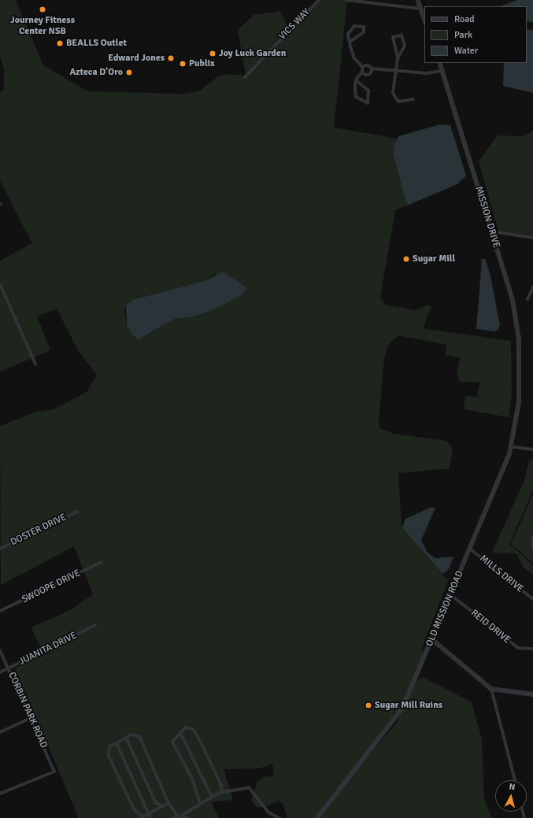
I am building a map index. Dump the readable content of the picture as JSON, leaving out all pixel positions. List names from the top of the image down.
{
  "streets": {
    "street": [
      "VICS WAY",
      "MISSION DRIVE",
      "DOSTER DRIVE",
      "MILLS DRIVE",
      "SWOOPE DRIVE",
      "OLD MISSION ROAD",
      "REID DRIVE",
      "JUANITA DRIVE",
      "CORBIN PARK ROAD"
    ]
  },
  "crossings": [
    ["MISSION DRIVE", "OLD MISSION ROAD"],
    ["MILLS DRIVE", "OLD MISSION ROAD"],
    ["OLD MISSION ROAD", "REID DRIVE"],
    ["JUANITA DRIVE", "CORBIN PARK ROAD"]
  ],
  "places": [
    "Journey Fitness Center NSB",
    "BEALLS Outlet",
    "Joy Luck Garden",
    "Edward Jones",
    "Publix",
    "Azteca D'Oro",
    "Sugar Mill",
    "Sugar Mill Ruins"
  ],
  "legend": ["Road", "Park", "Water"],
  "north": "top"
}
